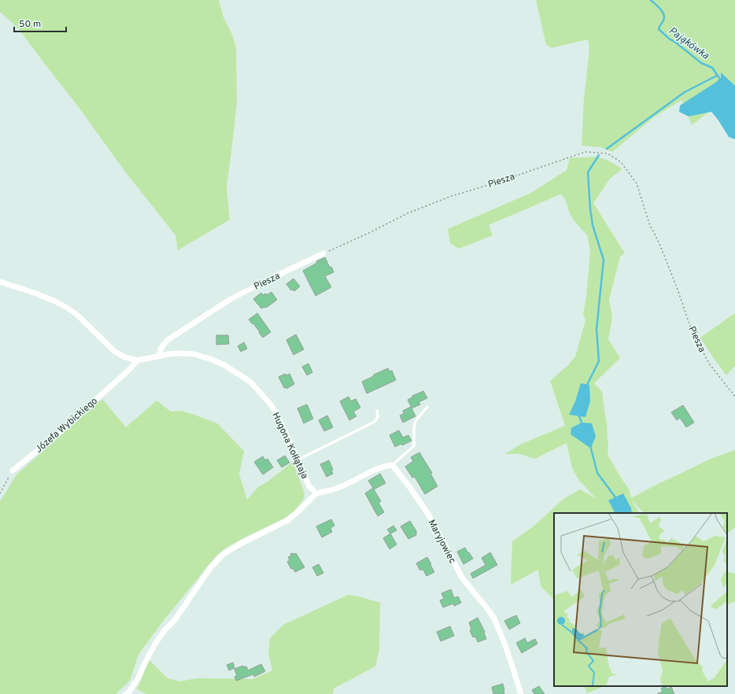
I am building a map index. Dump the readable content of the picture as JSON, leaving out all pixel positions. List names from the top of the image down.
{
  "streets": {
    "street": [
      "Piesza",
      "Józefa Wybickiego",
      "Hugona Kołłątaja",
      "Maryjowiec"
    ]
  },
  "crossings": [
    ["Piesza", "Hugona Kołłątaja"],
    ["Józefa Wybickiego", "Hugona Kołłątaja"]
  ],
  "water": ["Pająkówka"],
  "scale_bar": "50 m"
}
